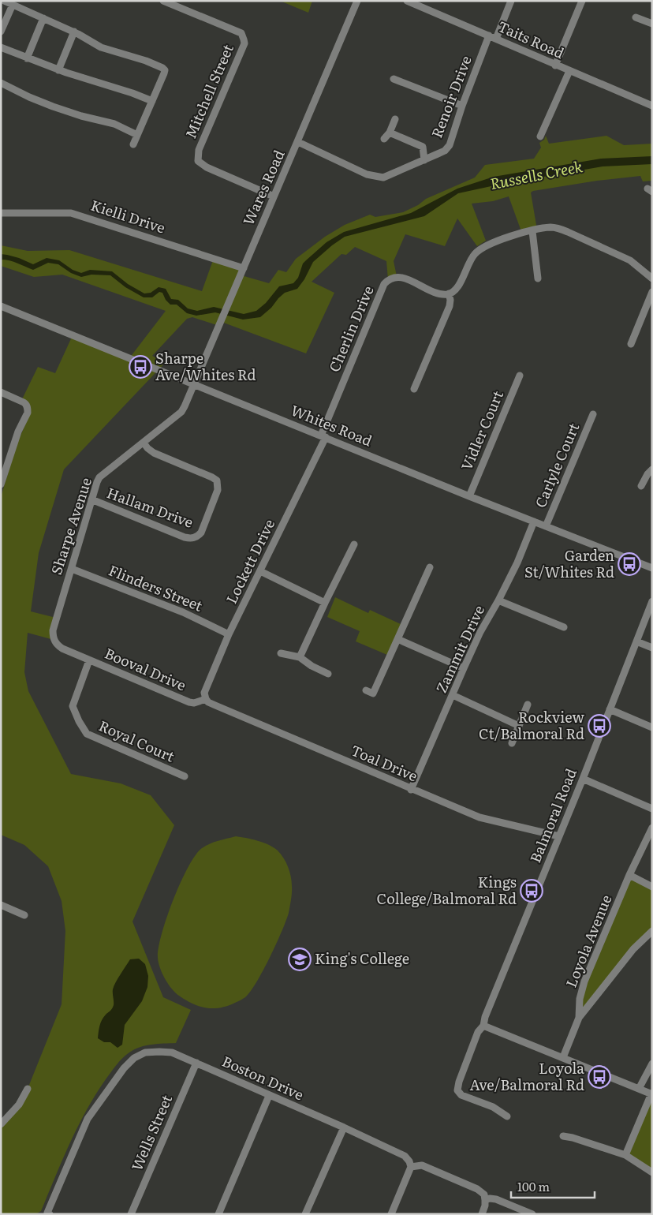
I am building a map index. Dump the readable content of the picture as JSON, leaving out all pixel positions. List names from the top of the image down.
{
  "streets": {
    "street": [
      "Taits Road",
      "Mitchell Street",
      "Renoir Drive",
      "Wares Road",
      "Kielli Drive",
      "Cherlin Drive",
      "Whites Road",
      "Vidler Court",
      "Carlyle Court",
      "Hallam Drive",
      "Sharpe Avenue",
      "Lockett Drive",
      "Flinders Street",
      "Zammit Drive",
      "Booval Drive",
      "Royal Court",
      "Toal Drive",
      "Balmoral Road",
      "Loyola Avenue",
      "Boston Drive",
      "Wells Street"
    ]
  },
  "crossings": [
    ["Taits Road", "Renoir Drive"],
    ["Mitchell Street", "Wares Road"],
    ["Renoir Drive", "Wares Road"],
    ["Wares Road", "Kielli Drive"],
    ["Wares Road", "Whites Road"],
    ["Wares Road", "Sharpe Avenue"],
    ["Cherlin Drive", "Whites Road"],
    ["Cherlin Drive", "Lockett Drive"],
    ["Whites Road", "Vidler Court"],
    ["Whites Road", "Carlyle Court"],
    ["Whites Road", "Sharpe Avenue"],
    ["Whites Road", "Lockett Drive"],
    ["Whites Road", "Zammit Drive"],
    ["Hallam Drive", "Sharpe Avenue"],
    ["Sharpe Avenue", "Flinders Street"],
    ["Sharpe Avenue", "Booval Drive"],
    ["Lockett Drive", "Flinders Street"],
    ["Lockett Drive", "Booval Drive"],
    ["Lockett Drive", "Toal Drive"],
    ["Zammit Drive", "Toal Drive"],
    ["Booval Drive", "Royal Court"],
    ["Booval Drive", "Toal Drive"],
    ["Toal Drive", "Balmoral Road"],
    ["Boston Drive", "Wells Street"]
  ],
  "water": ["Russells Creek"],
  "places": {
    "bus stop": [
      "Sharpe Ave/Whites Rd",
      "Garden St/Whites Rd",
      "Rockview Ct/Balmoral Rd",
      "Kings College/Balmoral Rd",
      "Loyola Ave/Balmoral Rd"
    ],
    "school or university": ["King's College"]
  },
  "scale_bar": "100 m"
}
